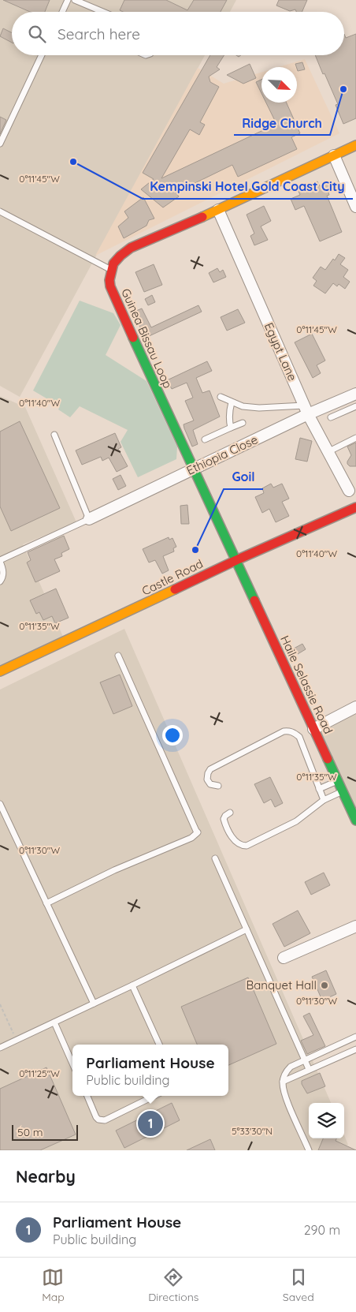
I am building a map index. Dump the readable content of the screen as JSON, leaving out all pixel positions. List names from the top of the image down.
{
  "streets": {
    "street": [
      "Guinea Bissau Loop",
      "Egypt Lane",
      "Ethiopia Close",
      "Castle Road",
      "Haile Selassie Road"
    ]
  },
  "crossings": [
    ["Guinea Bissau Loop", "Ethiopia Close"],
    ["Guinea Bissau Loop", "Castle Road"],
    ["Guinea Bissau Loop", "Haile Selassie Road"],
    ["Egypt Lane", "Ethiopia Close"],
    ["Castle Road", "Haile Selassie Road"]
  ],
  "places": [
    "Ridge Church",
    "Kempinski Hotel Gold Coast City",
    "Goil",
    "Banquet Hall"
  ],
  "scale_bar": "50 m",
  "north": "bottom right",
  "page": {
    "search": "Search here",
    "popup": ["Parliament House", "Public building"],
    "pins": "1",
    "scale": "50 m",
    "heading": "Nearby",
    "list": [
      {
        "mark": "1",
        "name": "Parliament House",
        "note": "Public building",
        "value": "290 m"
      }
    ],
    "nav": ["Map", "Directions", "Saved"]
  },
  "coordinates": [
    "0°11'45\"W",
    "0°11'40\"W",
    "0°11'35\"W",
    "0°11'30\"W",
    "0°11'25\"W",
    "5°33'30\"N"
  ]
}
